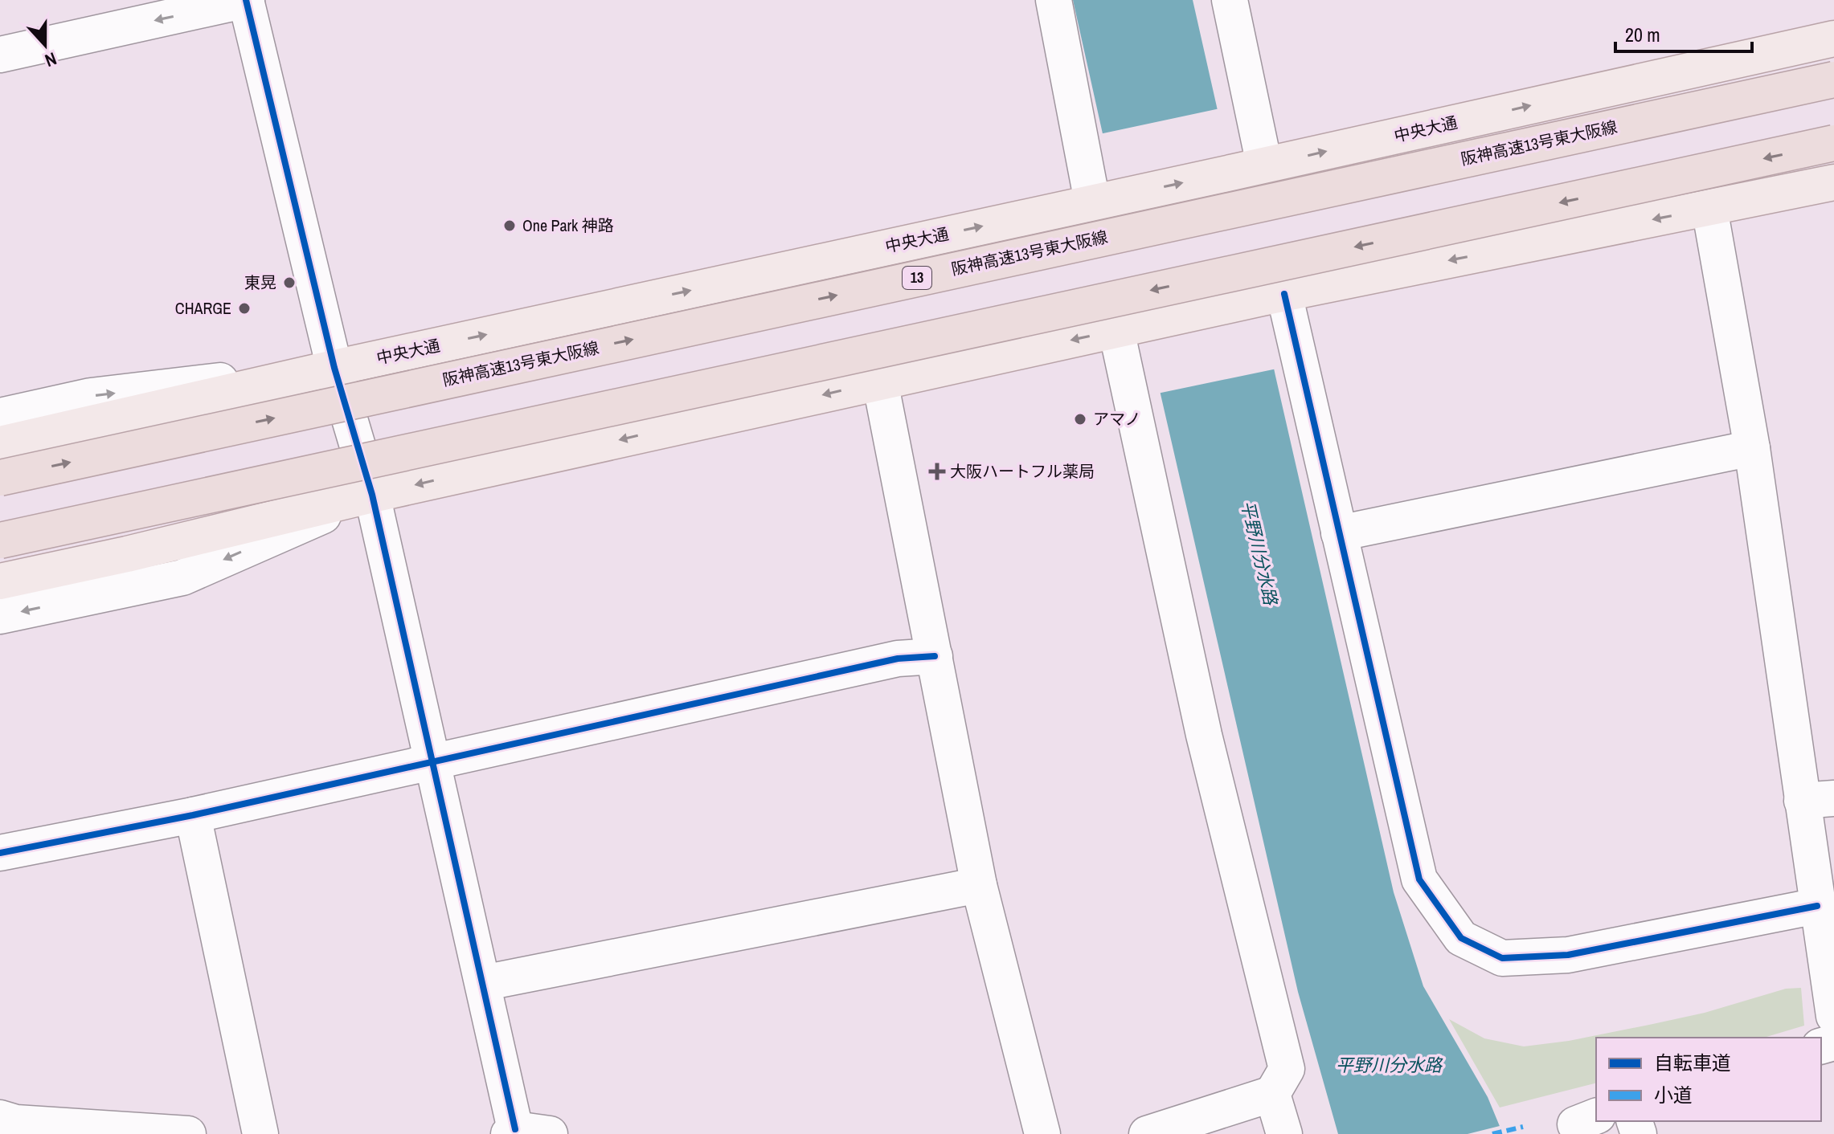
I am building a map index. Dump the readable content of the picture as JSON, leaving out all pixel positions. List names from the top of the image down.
{
  "streets": {
    "highway": ["阪神高速13号東大阪線", "13"],
    "main road": ["中央大通"]
  },
  "water": ["平野川分水路"],
  "places": {
    "other": [
      "One Park 神路",
      "東晃",
      "CHARGE",
      "アマノ"
    ],
    "health": ["大阪ハートフル薬局"]
  },
  "legend": ["自転車道", "小道"],
  "scale_bar": "20 m",
  "north": "bottom"
}
